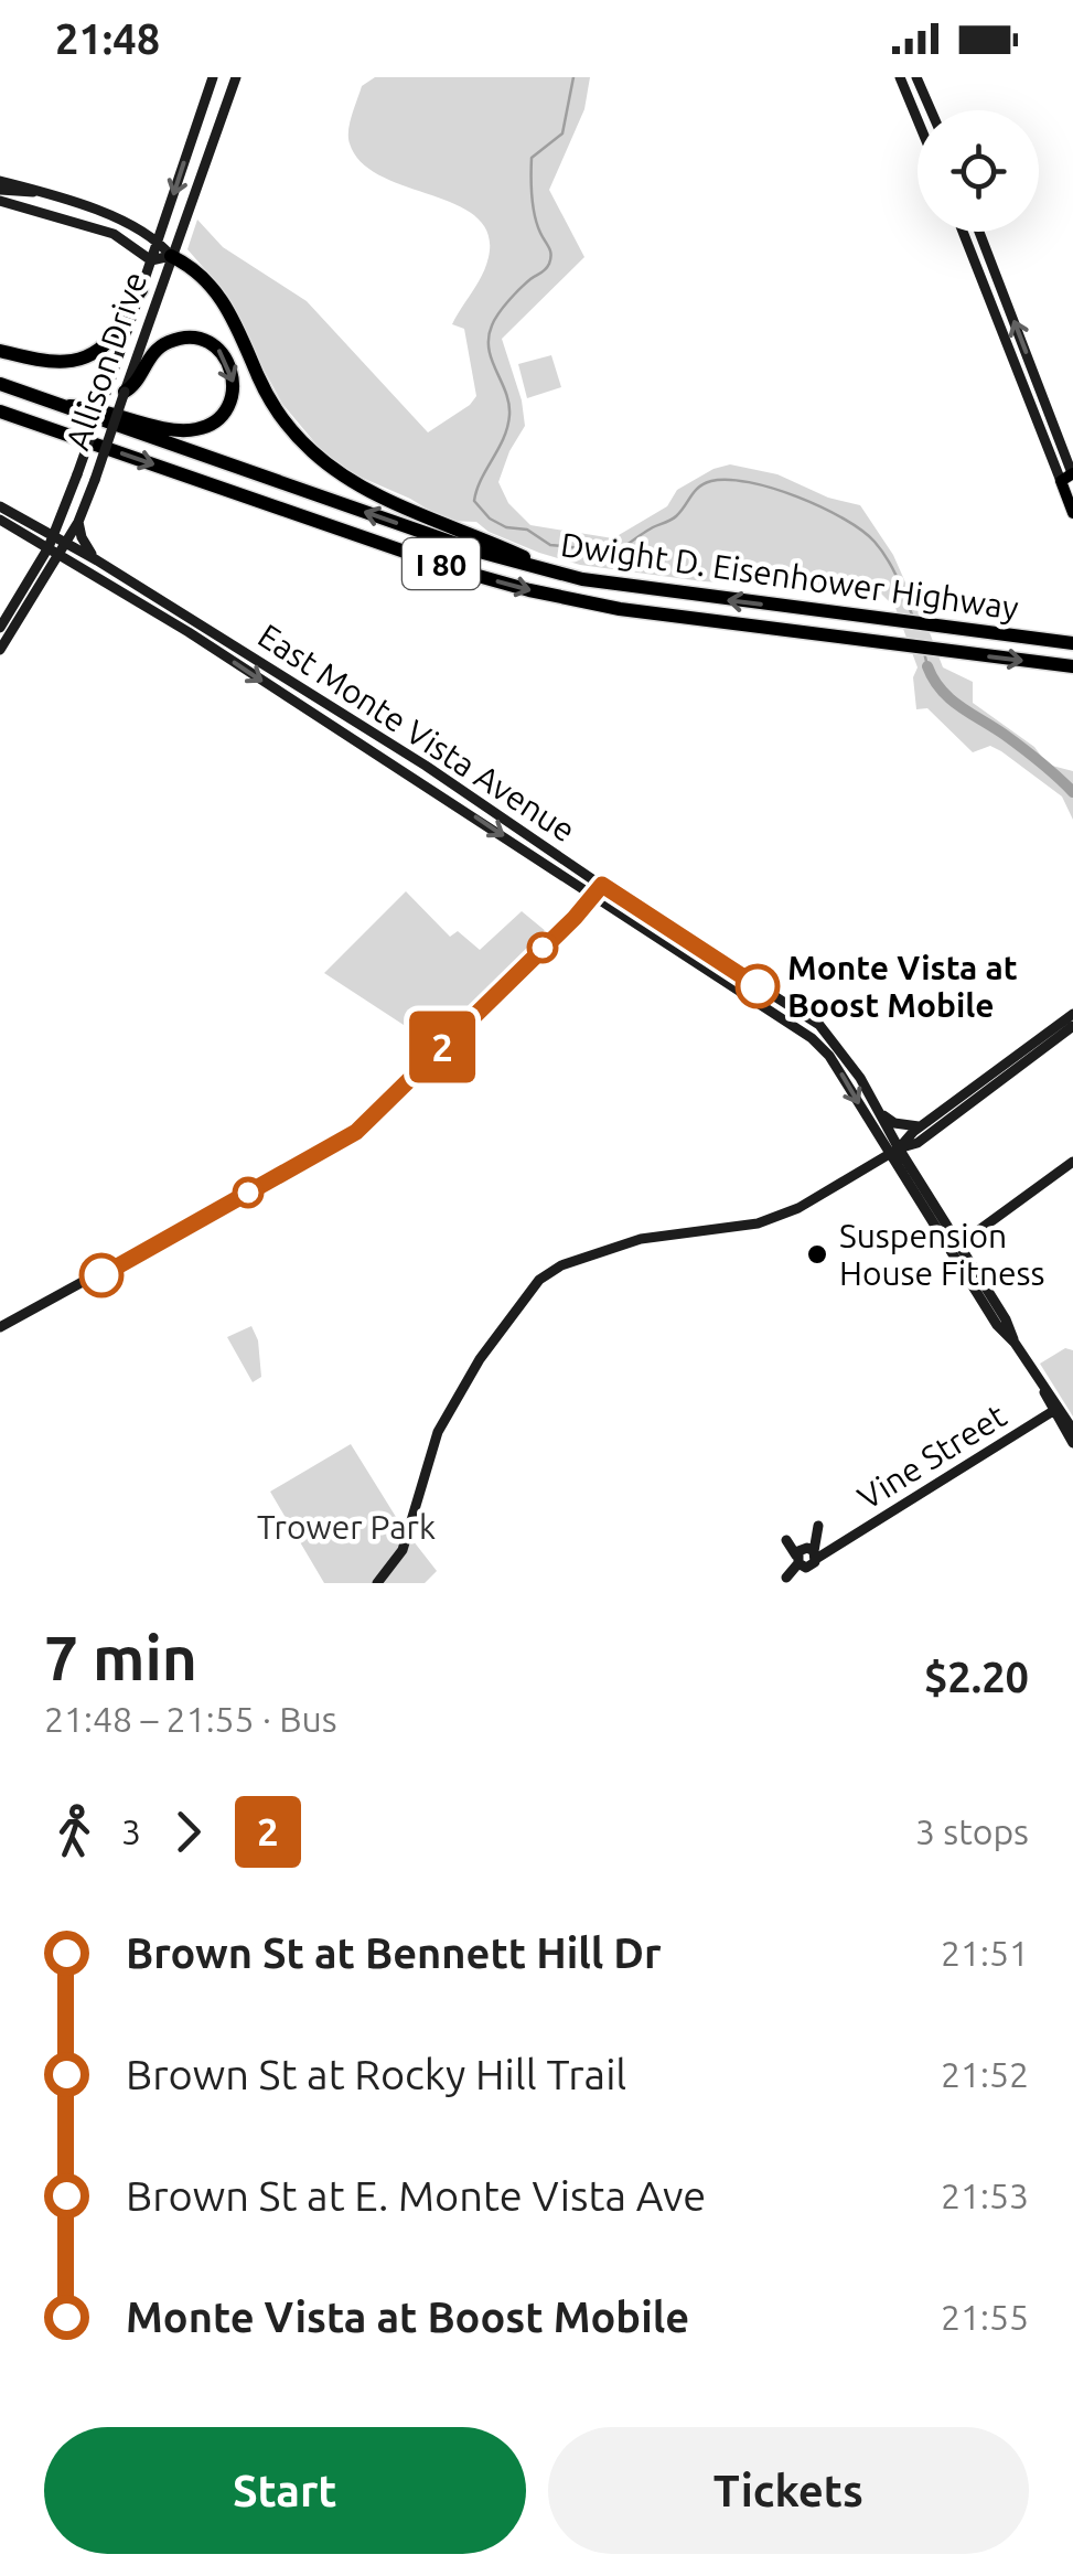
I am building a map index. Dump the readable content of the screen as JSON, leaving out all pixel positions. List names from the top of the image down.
{
  "streets": {
    "highway": ["I 80", "Dwight D. Eisenhower Highway"],
    "main road": ["Allison Drive", "East Monte Vista Avenue", "Vine Street"]
  },
  "crossings": [
    ["Allison Drive", "East Monte Vista Avenue"],
    ["East Monte Vista Avenue", "Vine Street"]
  ],
  "parks": ["Trower Park"],
  "places": ["Monte Vista at Boost Mobile", "Suspension House Fitness"],
  "lines": ["bus line 2"],
  "page": {
    "status": "21:48",
    "on_map": "2",
    "heading": ["7 min", "21:48 – 21:55 · Bus", "$2.20"],
    "legs": ["3", "2", "3 stops"],
    "list": [
      {
        "name": "Brown St at Bennett Hill Dr",
        "value": "21:51"
      },
      {
        "name": "Brown St at Rocky Hill Trail",
        "value": "21:52"
      },
      {
        "name": "Brown St at E. Monte Vista Ave",
        "value": "21:53"
      },
      {
        "name": "Monte Vista at Boost Mobile",
        "value": "21:55"
      }
    ],
    "buttons": ["Start", "Tickets"]
  }
}
